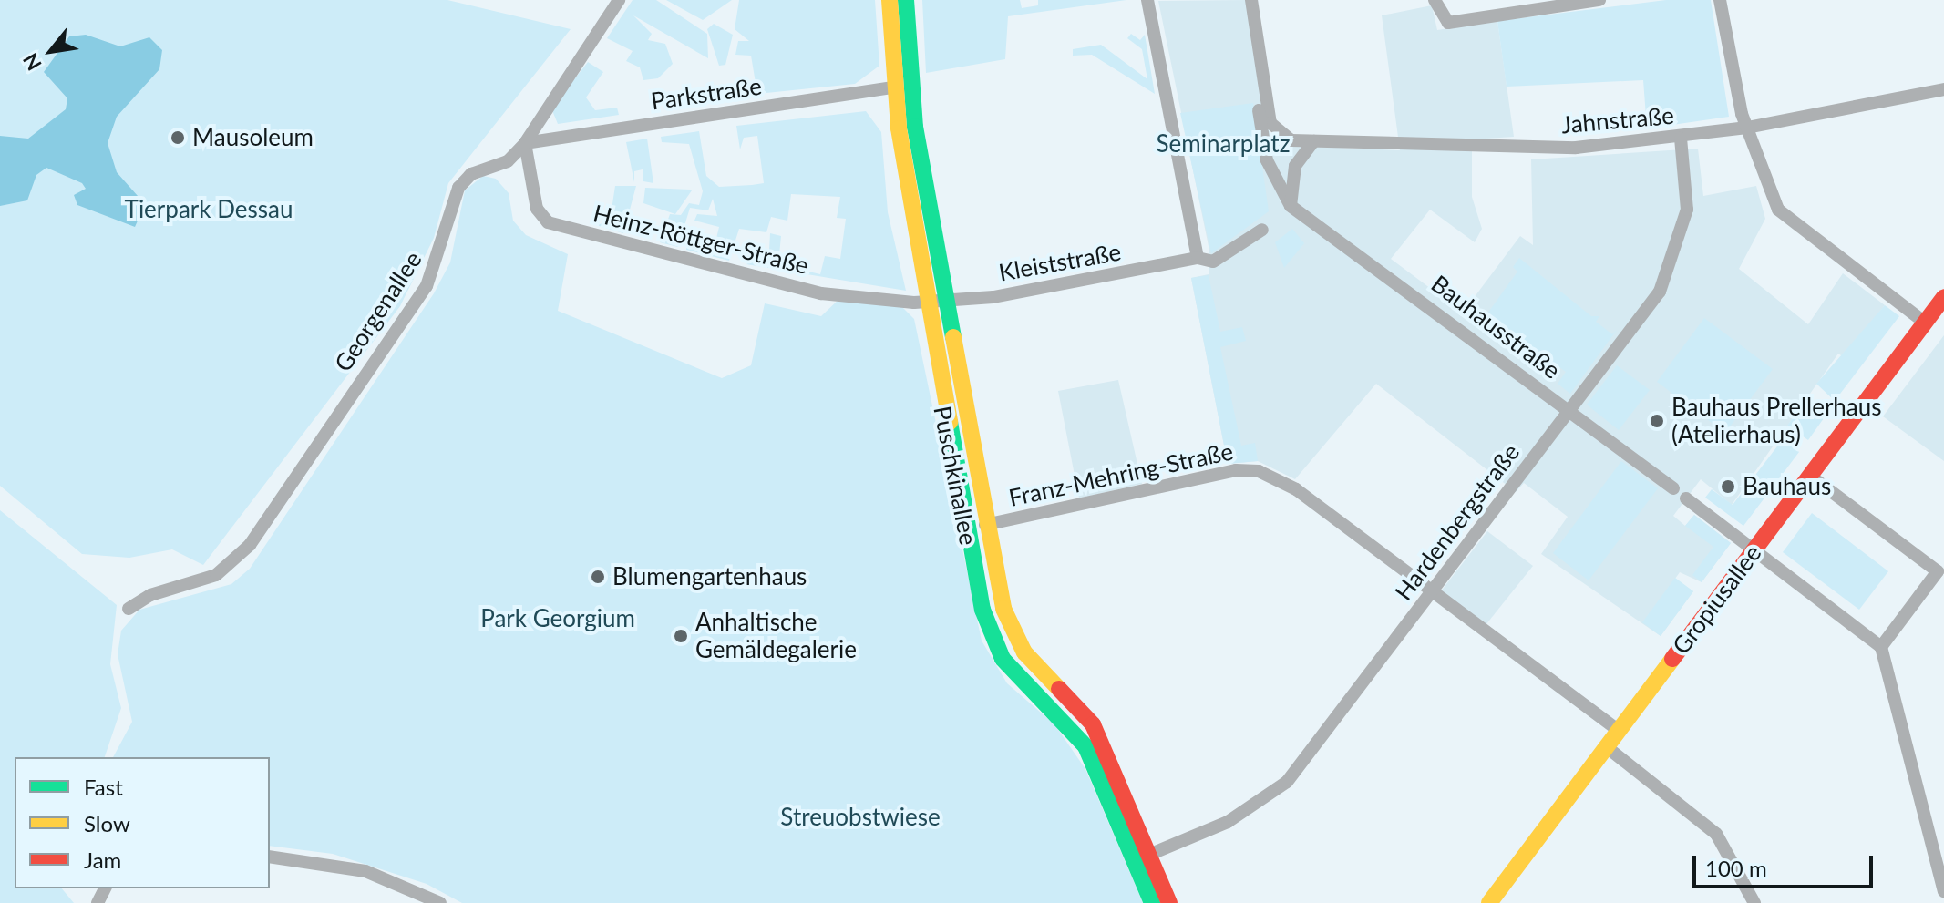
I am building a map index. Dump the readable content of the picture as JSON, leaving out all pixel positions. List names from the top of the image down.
{
  "streets": {
    "main road": ["Puschkinallee", "Gropiusallee"],
    "street": [
      "Parkstraße",
      "Jahnstraße",
      "Heinz-Röttger-Straße",
      "Kleiststraße",
      "Georgenallee",
      "Bauhausstraße",
      "Franz-Mehring-Straße",
      "Hardenbergstraße"
    ]
  },
  "crossings": [
    ["Parkstraße", "Heinz-Röttger-Straße"],
    ["Parkstraße", "Georgenallee"],
    ["Parkstraße", "Puschkinallee"],
    ["Jahnstraße", "Hardenbergstraße"],
    ["Heinz-Röttger-Straße", "Kleiststraße"],
    ["Heinz-Röttger-Straße", "Georgenallee"],
    ["Heinz-Röttger-Straße", "Puschkinallee"],
    ["Kleiststraße", "Puschkinallee"],
    ["Bauhausstraße", "Hardenbergstraße"],
    ["Franz-Mehring-Straße", "Puschkinallee"],
    ["Franz-Mehring-Straße", "Hardenbergstraße"],
    ["Franz-Mehring-Straße", "Gropiusallee"],
    ["Puschkinallee", "Hardenbergstraße"]
  ],
  "parks": [
    "Seminarplatz",
    "Tierpark Dessau",
    "Park Georgium",
    "Streuobstwiese"
  ],
  "places": [
    "Mausoleum",
    "Bauhaus Prellerhaus (Atelierhaus)",
    "Bauhaus",
    "Blumengartenhaus",
    "Anhaltische Gemäldegalerie"
  ],
  "legend": ["Fast", "Slow", "Jam"],
  "scale_bar": "100 m",
  "north": "bottom left"
}
